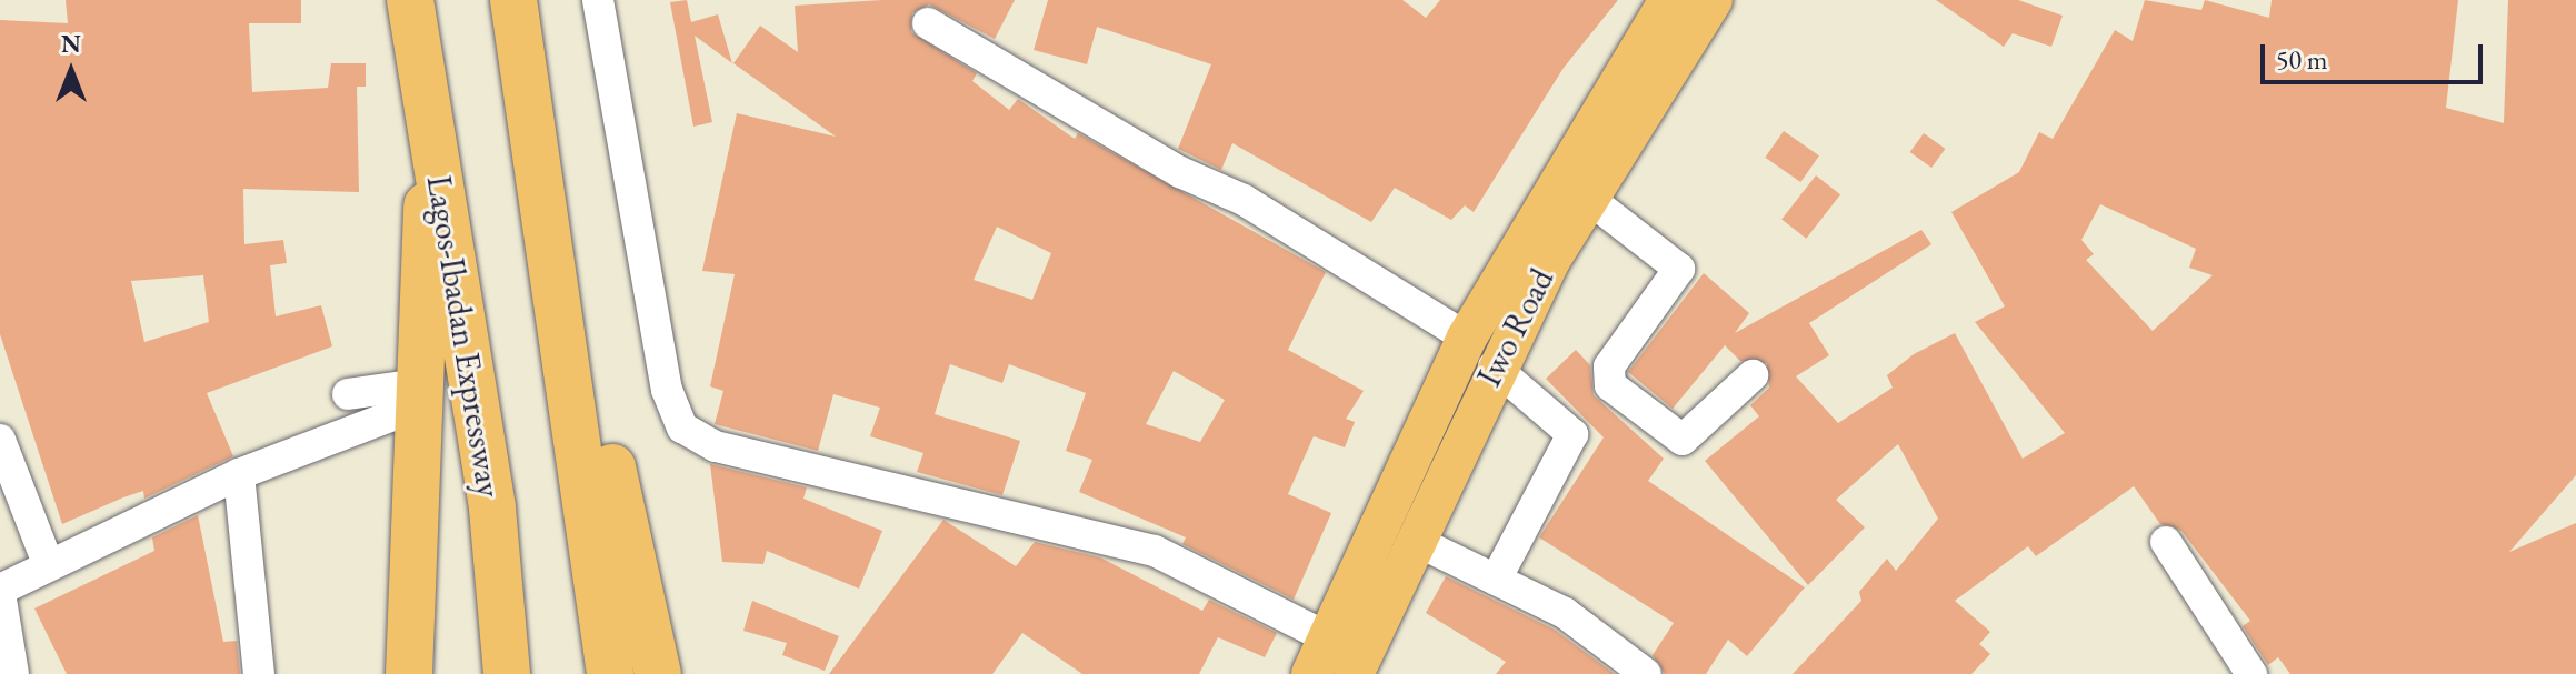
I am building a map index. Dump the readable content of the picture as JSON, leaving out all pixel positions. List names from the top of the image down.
{
  "streets": {
    "highway": ["Lagos-Ibadan Expressway"],
    "main road": ["Iwo Road"]
  },
  "scale_bar": "50 m",
  "north": "top"
}
